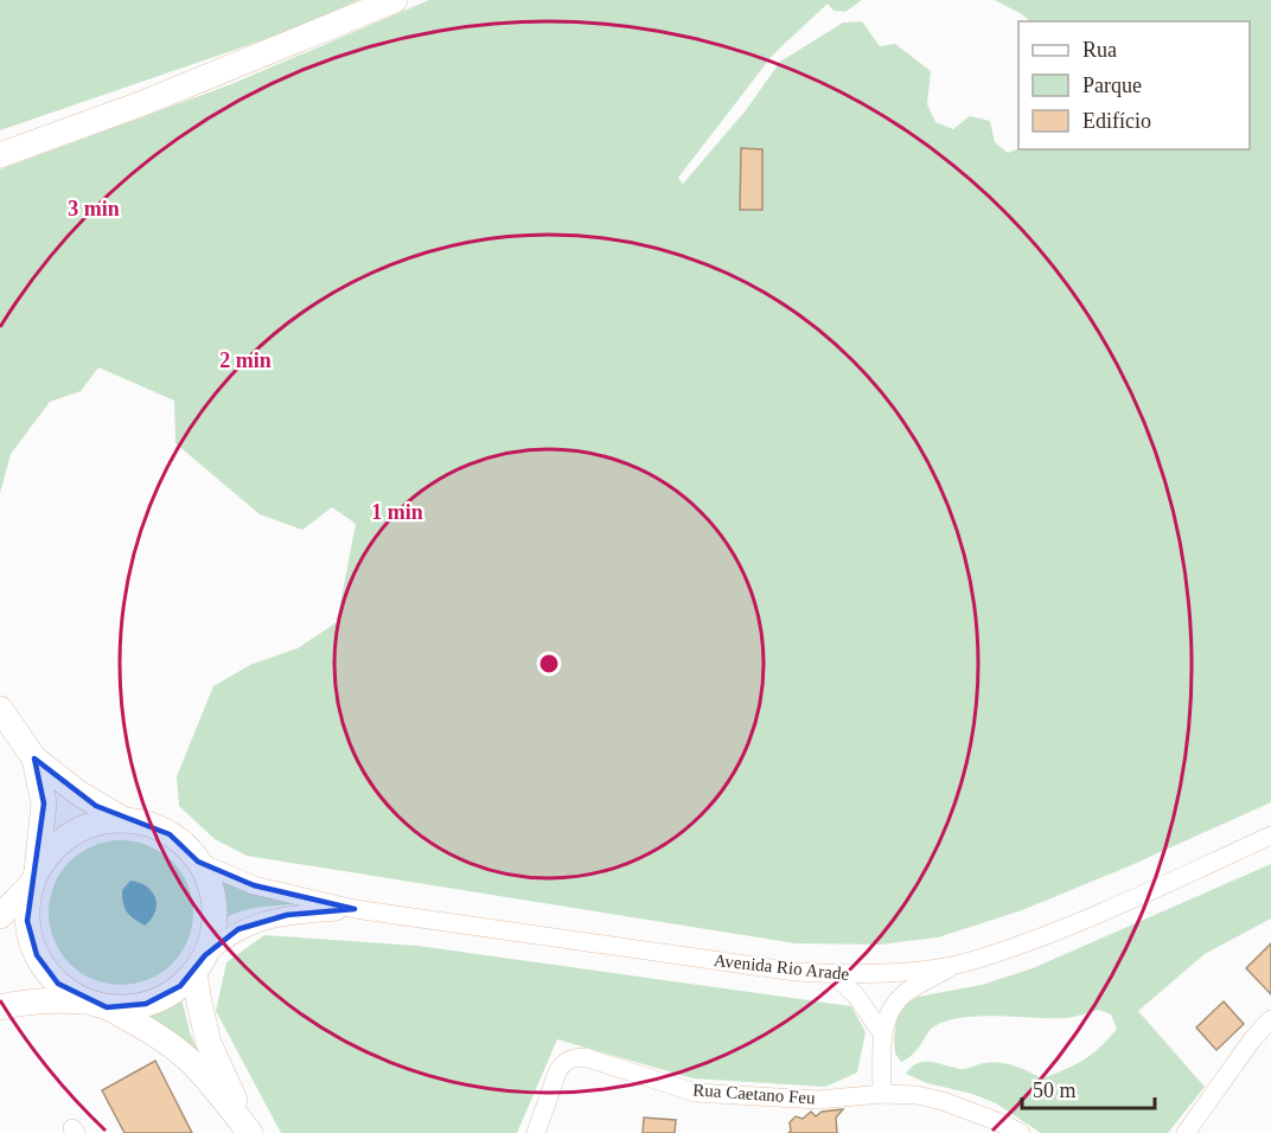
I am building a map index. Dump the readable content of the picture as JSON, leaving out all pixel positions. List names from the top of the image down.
{
  "streets": {
    "street": ["Avenida Rio Arade", "Rua Caetano Feu"]
  },
  "legend": ["Rua", "Parque", "Edifício"],
  "scale_bar": "50 m",
  "rings": ["3 min", "2 min", "1 min"]
}
